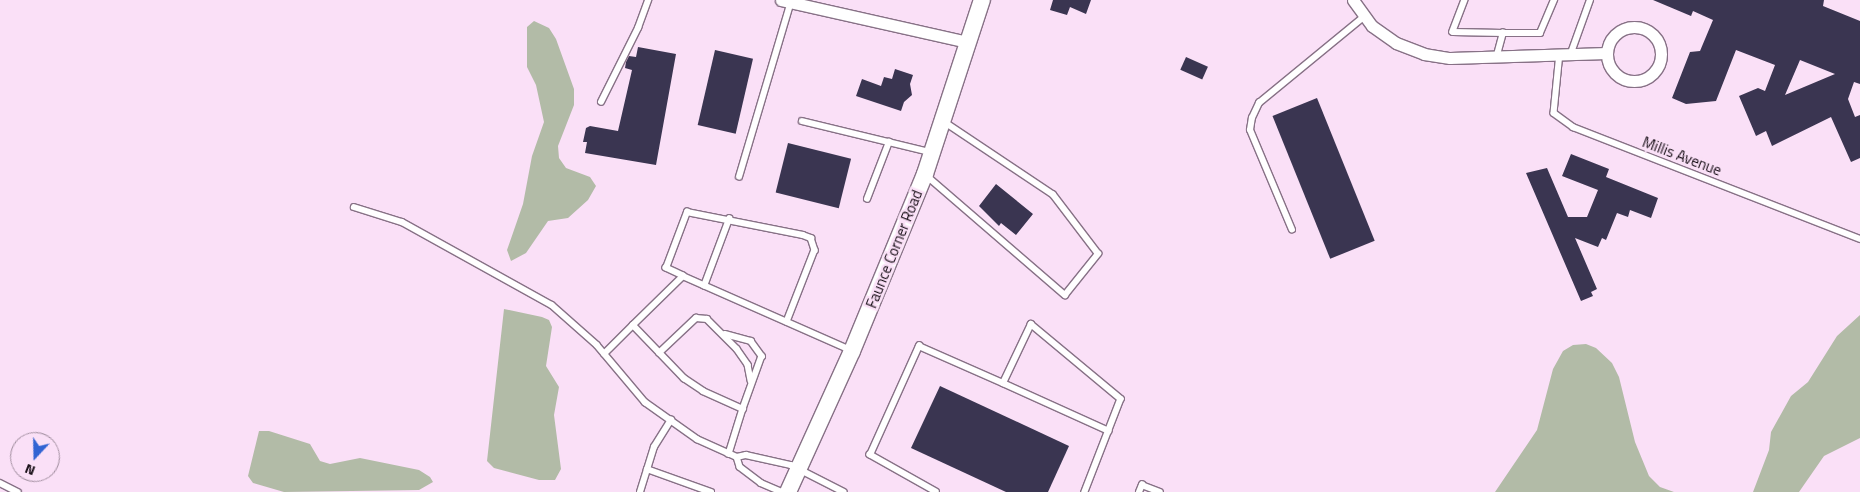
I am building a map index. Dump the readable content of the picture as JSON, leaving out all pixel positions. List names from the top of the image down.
{
  "streets": {
    "main road": ["Faunce Corner Road"],
    "lane": ["Millis Avenue"]
  },
  "north": "bottom"
}
